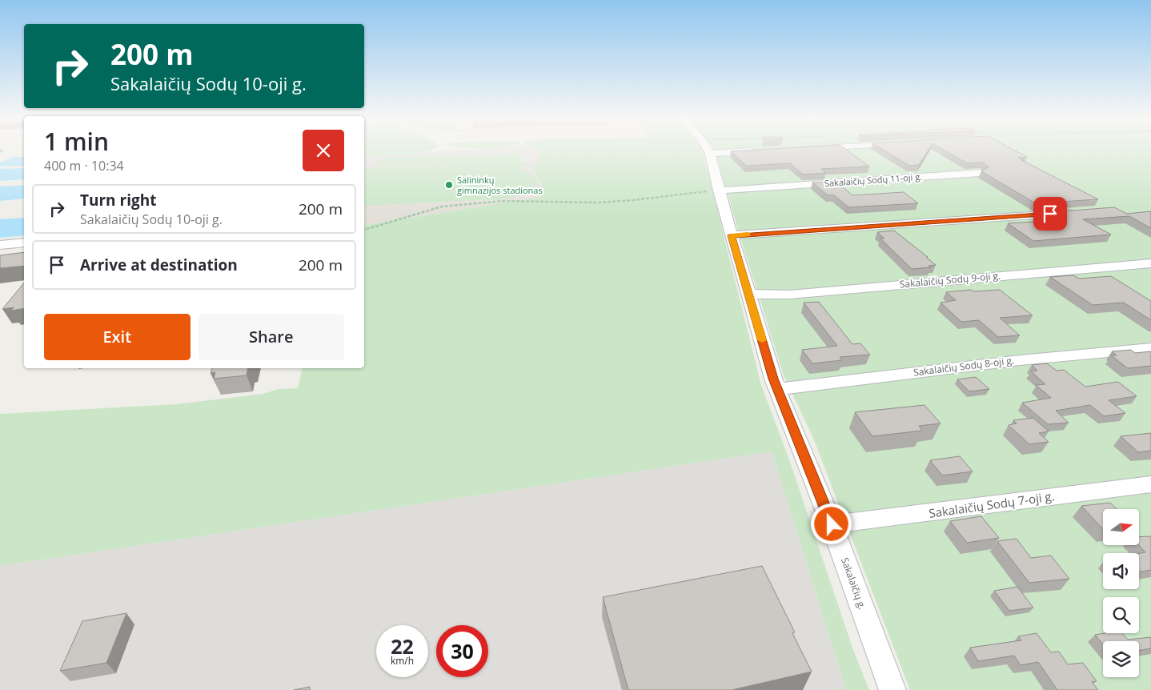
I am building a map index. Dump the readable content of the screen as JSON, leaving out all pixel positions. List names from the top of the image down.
{
  "streets": {
    "street": [
      "Sakalaičių Sodų 11-oji g.",
      "Sakalaičių Sodų 9-oji g.",
      "Sakalaičių Sodų 8-oji g.",
      "Sakalaičių Sodų 7-oji g.",
      "Sakalaičių g."
    ]
  },
  "crossings": [
    ["Sakalaičių Sodų 11-oji g.", "Sakalaičių g."],
    ["Sakalaičių Sodų 9-oji g.", "Sakalaičių g."],
    ["Sakalaičių Sodų 8-oji g.", "Sakalaičių g."],
    ["Sakalaičių Sodų 7-oji g.", "Sakalaičių g."]
  ],
  "places": ["Salininkų gimnazijos stadionas"],
  "north": "right",
  "page": {
    "turn": ["200 m", "Sakalaičių Sodų 10-oji g."],
    "heading": ["1 min", "400 m · 10:34"],
    "list": [
      {
        "name": "Turn right",
        "note": "Sakalaičių Sodų 10-oji g.",
        "value": "200 m"
      },
      {
        "name": "Arrive at destination",
        "value": "200 m"
      }
    ],
    "buttons": ["Exit", "Share"],
    "speed": "22 km/h",
    "limit": "30"
  }
}
